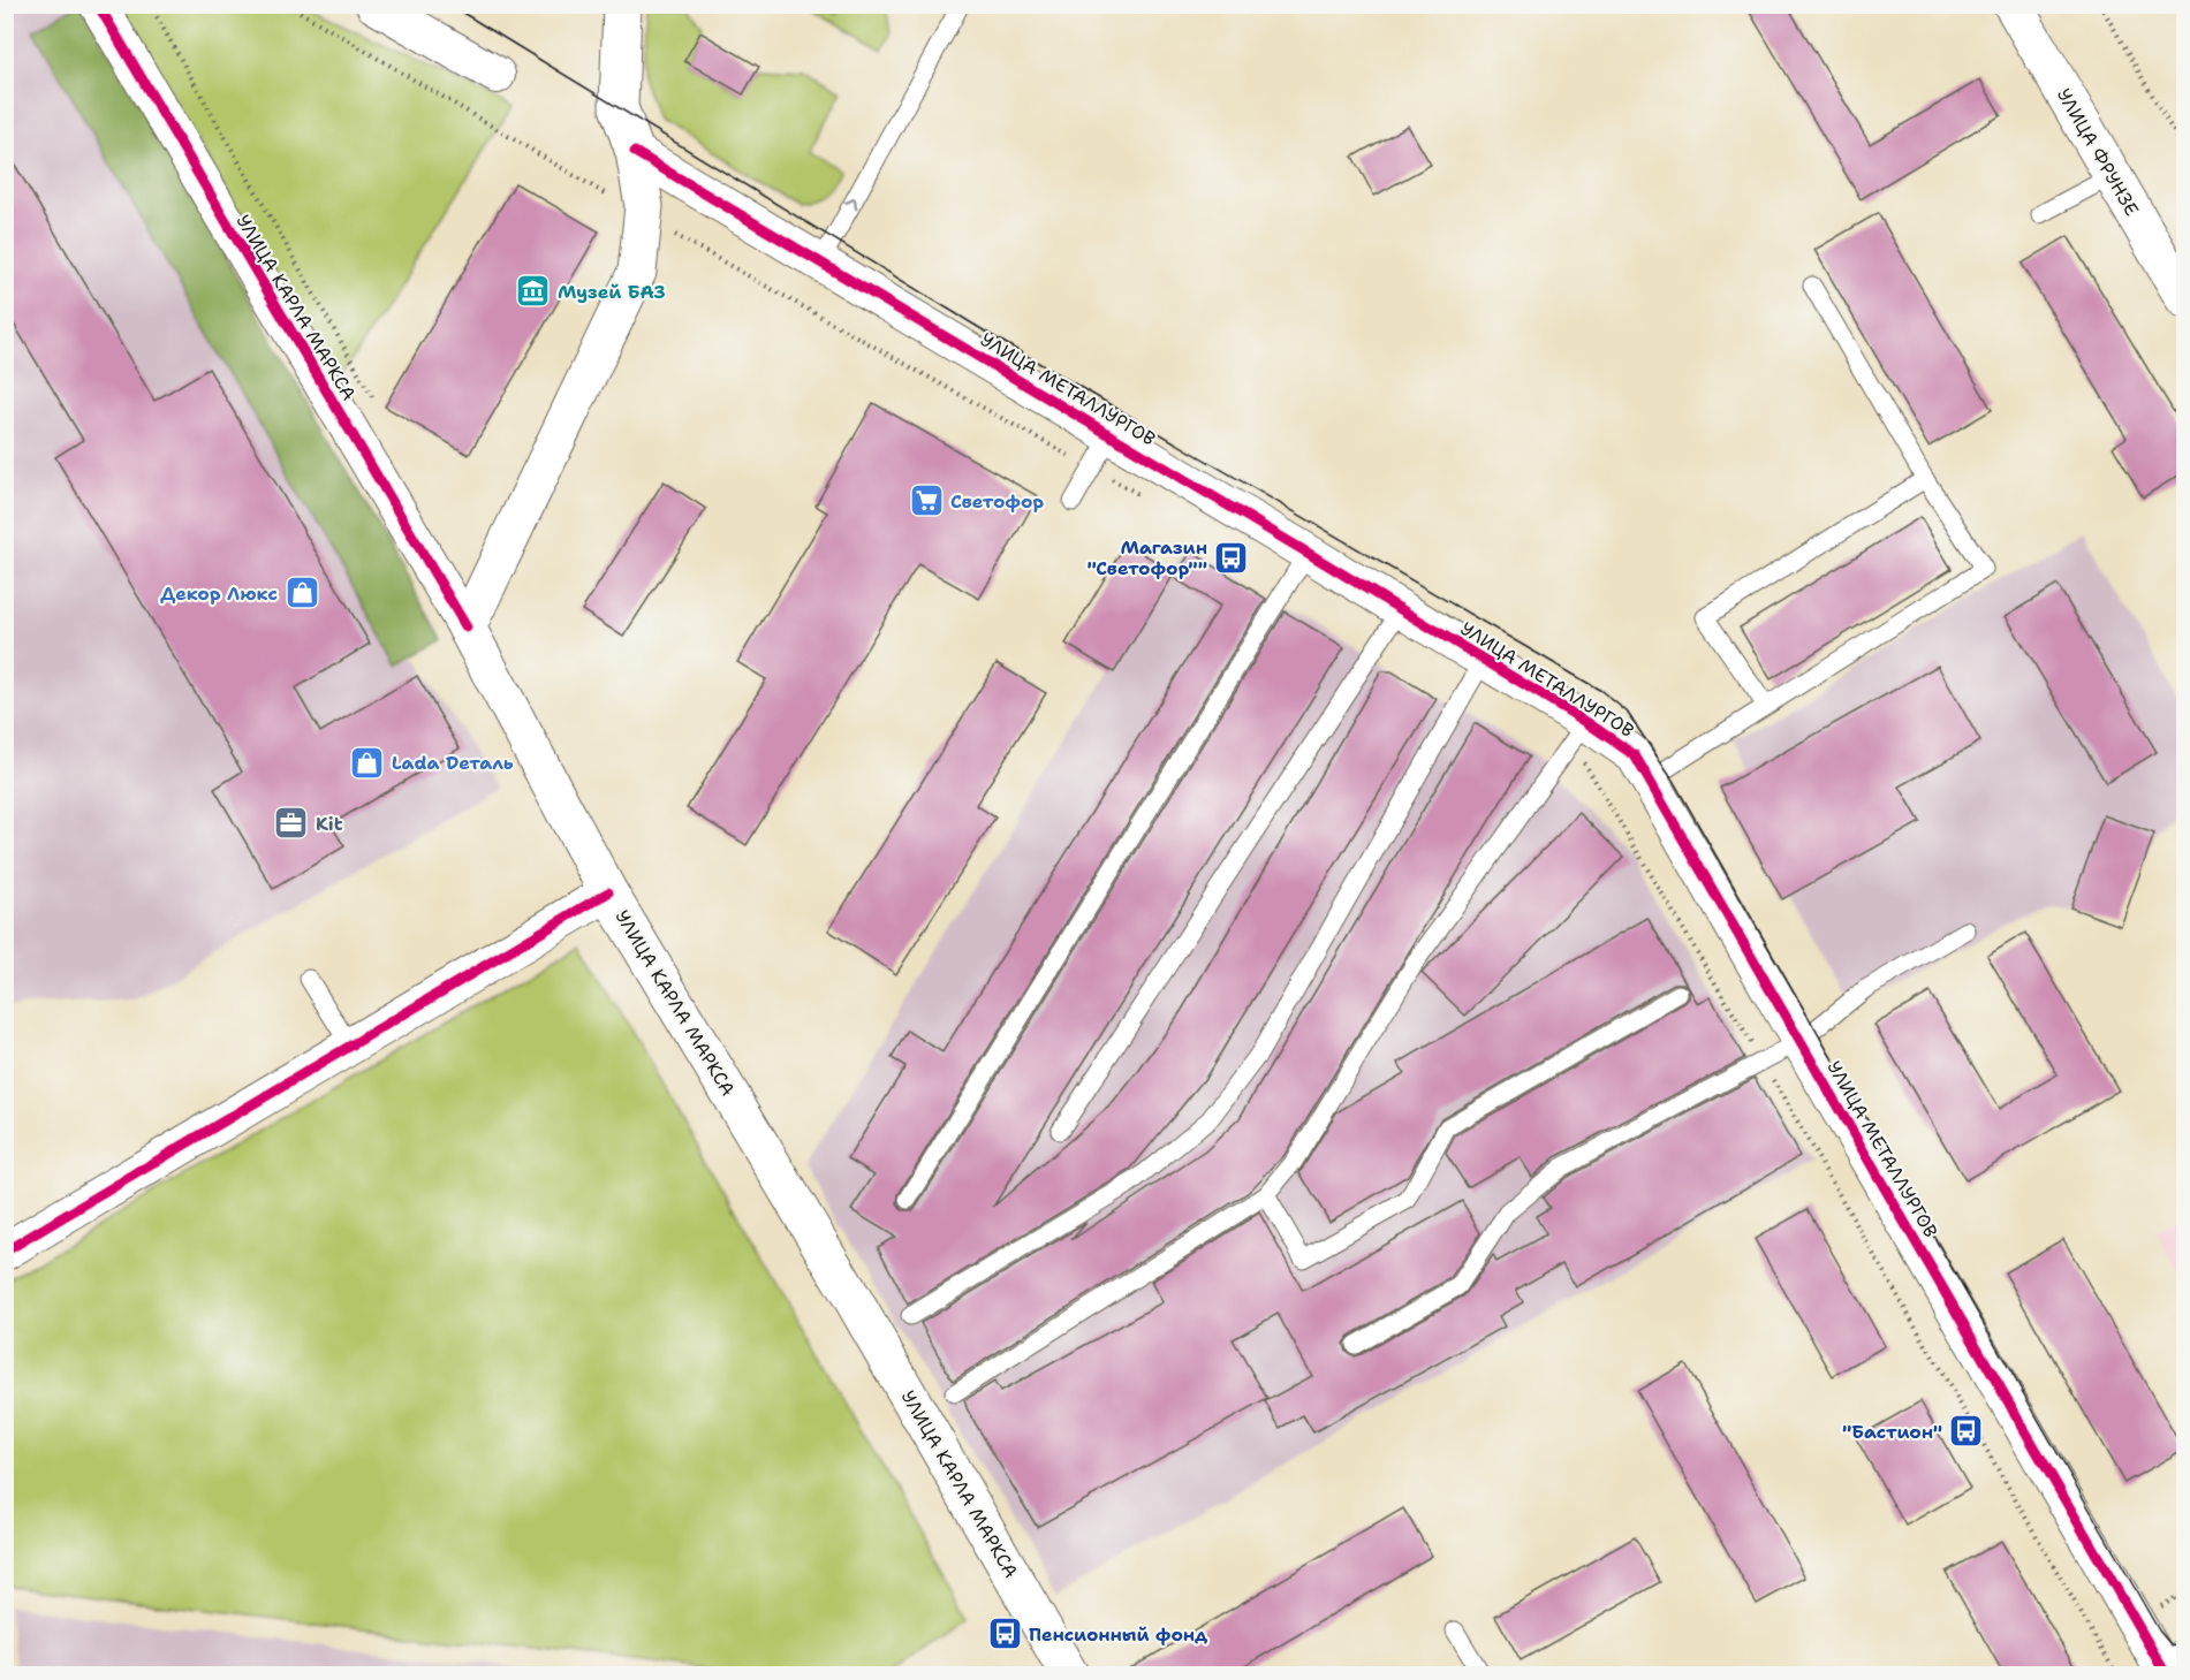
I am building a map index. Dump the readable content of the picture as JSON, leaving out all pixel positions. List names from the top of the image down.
{
  "streets": {
    "main road": ["УЛИЦА ФРУНЗЕ", "УЛИЦА КАРЛА МАРКСА"],
    "street": ["УЛИЦА МЕТАЛЛУРГОВ"]
  },
  "places": {
    "museum": ["Музей БАЗ"],
    "supermarket": ["Светофор"],
    "bus stop": ["Магазин \"Светофор\"\"", "\"Бастион\"", "Пенсионный фонд"],
    "shop": ["Декор Люкс", "Lada Dеталь"],
    "office": ["Kit"]
  }
}
